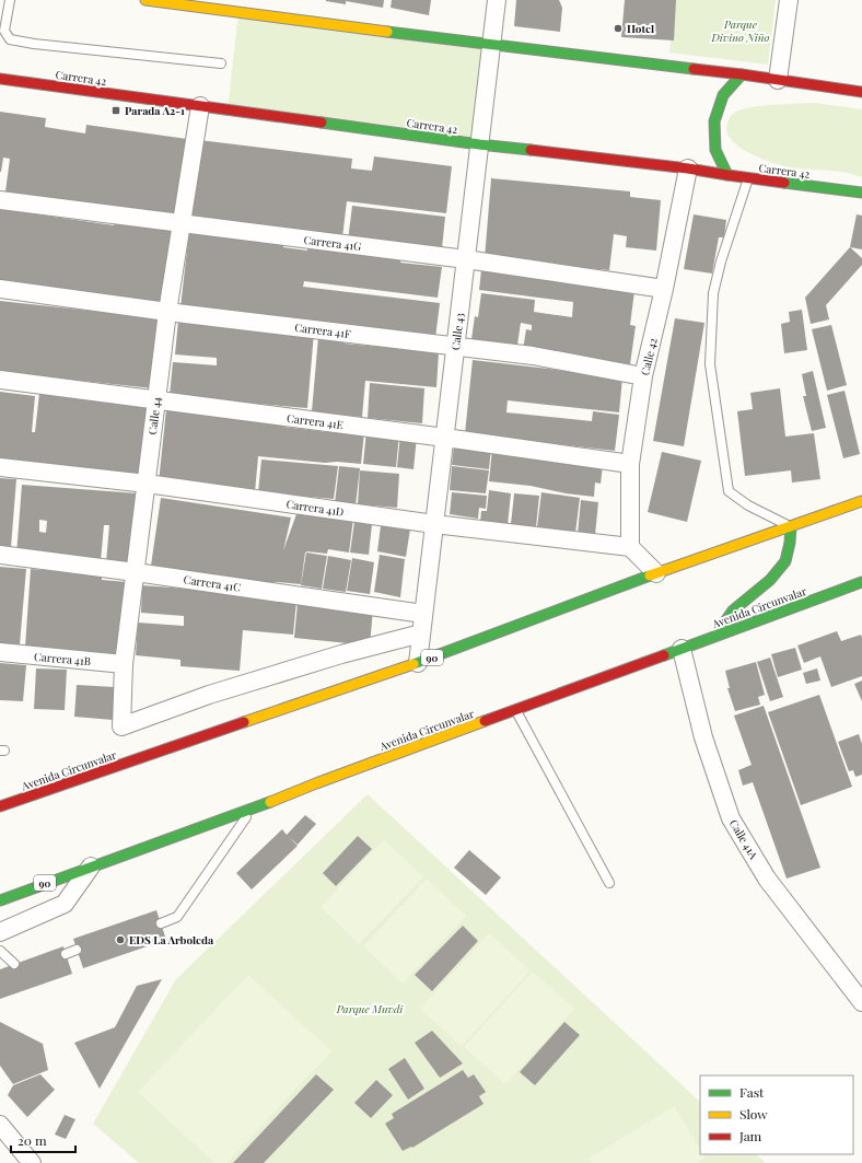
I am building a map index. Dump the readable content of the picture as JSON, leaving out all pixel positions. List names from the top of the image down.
{
  "streets": {
    "main road": ["Carrera 42", "Avenida Circunvalar", "90"],
    "street": [
      "Carrera 41G",
      "Carrera 41F",
      "Calle 43",
      "Calle 42",
      "Calle 44",
      "Carrera 41E",
      "Carrera 41D",
      "Carrera 41C",
      "Carrera 41B",
      "Calle 41A"
    ]
  },
  "crossings": [
    ["Carrera 42", "Calle 43"],
    ["Carrera 42", "Calle 42"],
    ["Carrera 42", "Calle 44"],
    ["Carrera 41G", "Calle 43"],
    ["Carrera 41G", "Calle 42"],
    ["Carrera 41G", "Calle 44"],
    ["Carrera 41F", "Calle 43"],
    ["Carrera 41F", "Calle 42"],
    ["Carrera 41F", "Calle 44"],
    ["Calle 43", "Calle 44"],
    ["Calle 43", "Carrera 41E"],
    ["Calle 43", "Carrera 41D"],
    ["Calle 43", "Carrera 41C"],
    ["Calle 43", "Avenida Circunvalar"],
    ["Calle 42", "Carrera 41E"],
    ["Calle 42", "Carrera 41D"],
    ["Calle 44", "Carrera 41E"],
    ["Calle 44", "Carrera 41D"],
    ["Calle 44", "Carrera 41C"],
    ["Calle 44", "Carrera 41B"],
    ["Avenida Circunvalar", "Calle 41A"]
  ],
  "parks": ["Parque Divino Niño", "Parque Muvdi"],
  "places": {
    "other": ["Hotel", "EDS La Arboleda"],
    "transit": ["Parada A2-1"]
  },
  "legend": ["Fast", "Slow", "Jam"],
  "scale_bar": "20 m"
}
